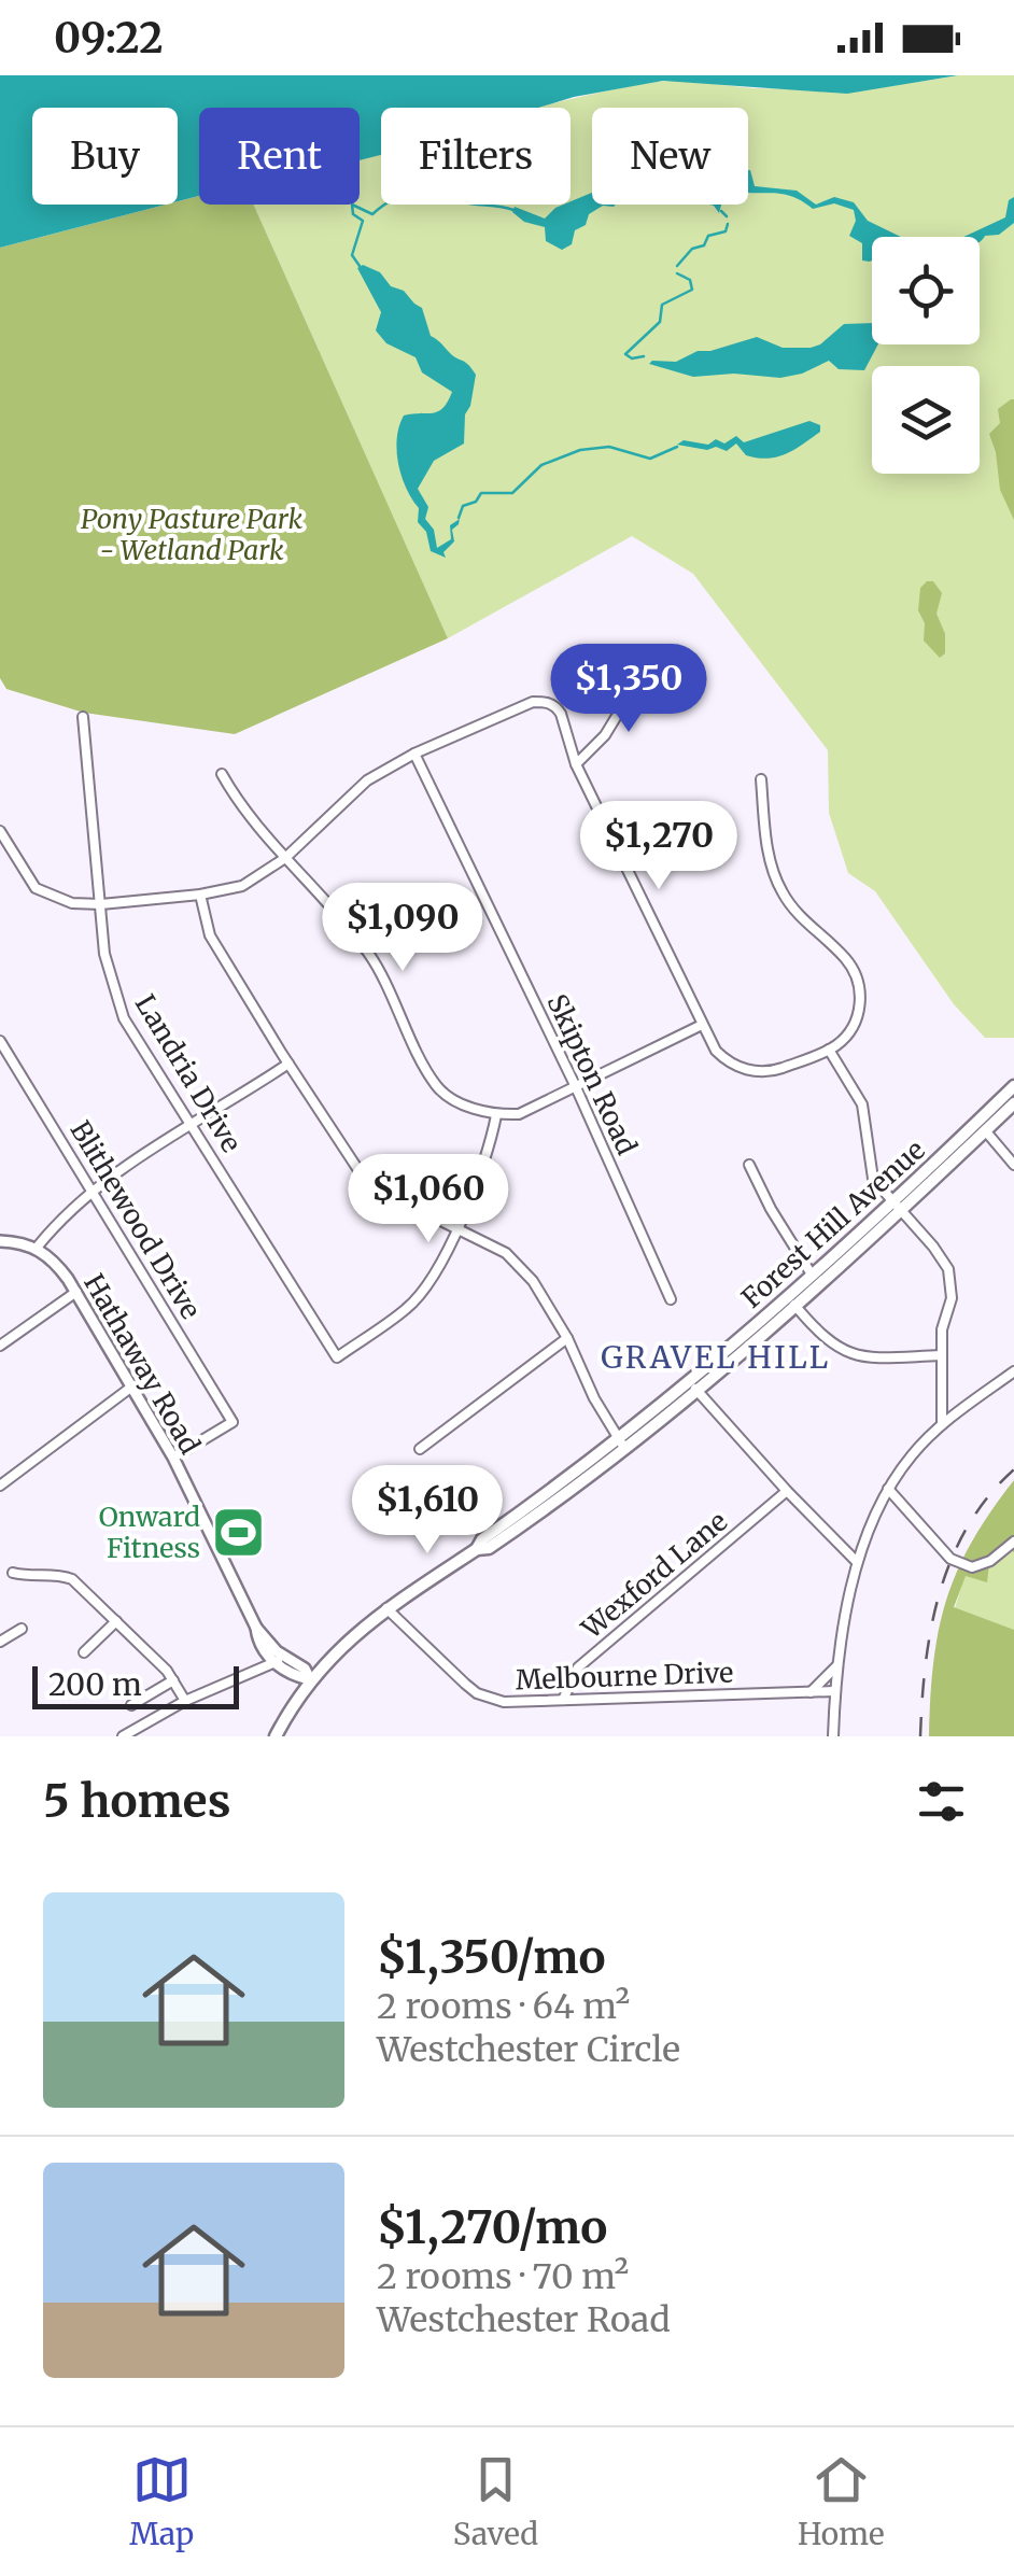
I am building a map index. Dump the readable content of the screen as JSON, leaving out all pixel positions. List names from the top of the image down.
{
  "streets": {
    "main road": ["Forest Hill Avenue"],
    "street": [
      "Landria Drive",
      "Skipton Road",
      "Blithewood Drive",
      "Hathaway Road",
      "Wexford Lane",
      "Melbourne Drive"
    ]
  },
  "crossings": [
    ["Blithewood Drive", "Hathaway Road"],
    ["Forest Hill Avenue", "Melbourne Drive"],
    ["Wexford Lane", "Melbourne Drive"]
  ],
  "districts": ["GRAVEL HILL"],
  "parks": ["Pony Pasture Park - Wetland Park"],
  "places": {
    "sports": ["Onward Fitness"]
  },
  "scale_bar": "200 m",
  "page": {
    "status": "09:22",
    "chip": [
      "Buy",
      "Rent",
      "Filters",
      "New"
    ],
    "price": [
      "$1,350",
      "$1,270",
      "$1,090",
      "$1,060",
      "$1,610"
    ],
    "scale": "200 m",
    "heading": "5 homes",
    "list": [
      {
        "name": "$1,350/mo",
        "note": "2 rooms · 64 m² · Westchester Circle"
      },
      {
        "name": "$1,270/mo",
        "note": "2 rooms · 70 m² · Westchester Road"
      }
    ],
    "tabs": ["Map", "Saved", "Home"]
  }
}
